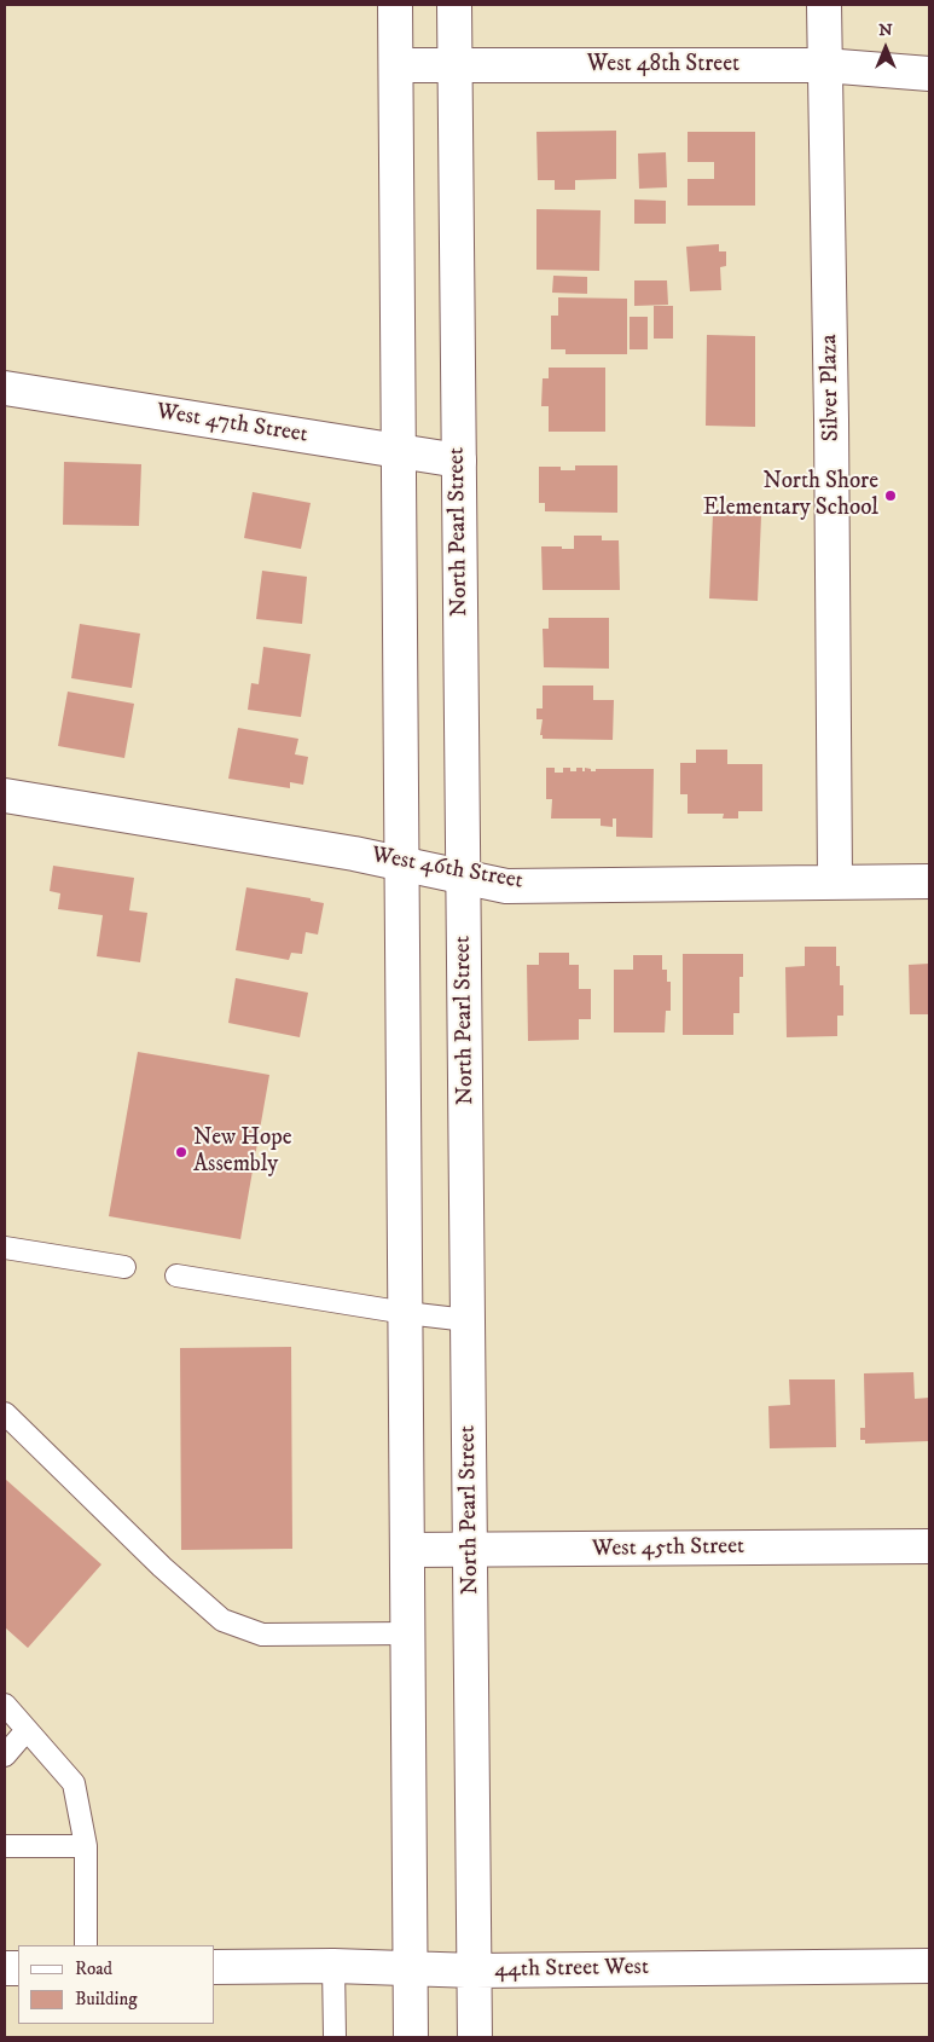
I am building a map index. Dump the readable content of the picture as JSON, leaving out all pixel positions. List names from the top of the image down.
{
  "streets": {
    "street": [
      "West 48th Street",
      "Silver Plaza",
      "West 47th Street",
      "North Pearl Street",
      "West 46th Street",
      "West 45th Street",
      "44th Street West"
    ]
  },
  "crossings": [
    ["West 48th Street", "Silver Plaza"],
    ["West 48th Street", "North Pearl Street"],
    ["Silver Plaza", "West 46th Street"],
    ["West 47th Street", "North Pearl Street"],
    ["North Pearl Street", "West 46th Street"],
    ["North Pearl Street", "West 45th Street"],
    ["North Pearl Street", "44th Street West"]
  ],
  "places": ["North Shore Elementary School", "New Hope Assembly"],
  "legend": ["Road", "Building"],
  "north": "top"
}
